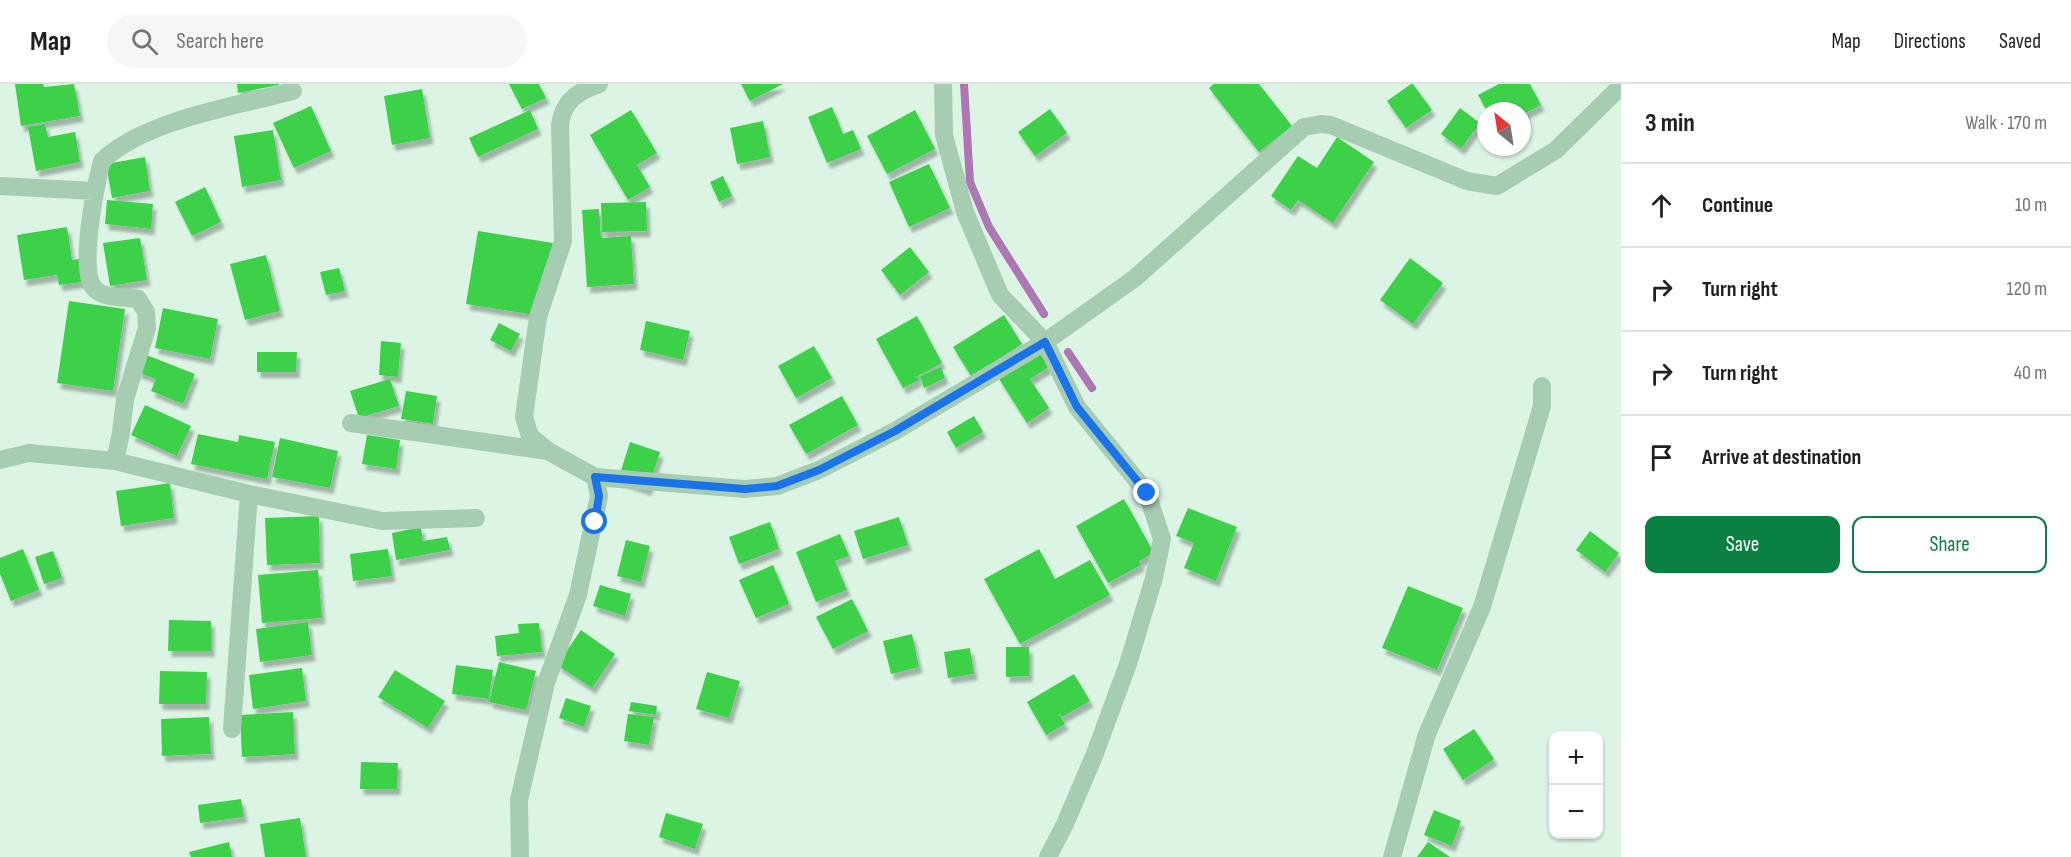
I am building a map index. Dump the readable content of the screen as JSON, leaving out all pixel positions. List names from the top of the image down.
{
  "north": "top left",
  "page": {
    "header": "Map",
    "search": "Search here",
    "nav": ["Map", "Directions", "Saved"],
    "heading": ["3 min", "Walk · 170 m"],
    "list": [
      ["Continue", "10 m"],
      ["Turn right", "120 m"],
      ["Turn right", "40 m"],
      "Arrive at destination"
    ],
    "buttons": ["Save", "Share"],
    "map_buttons": ["+", "−"]
  }
}
